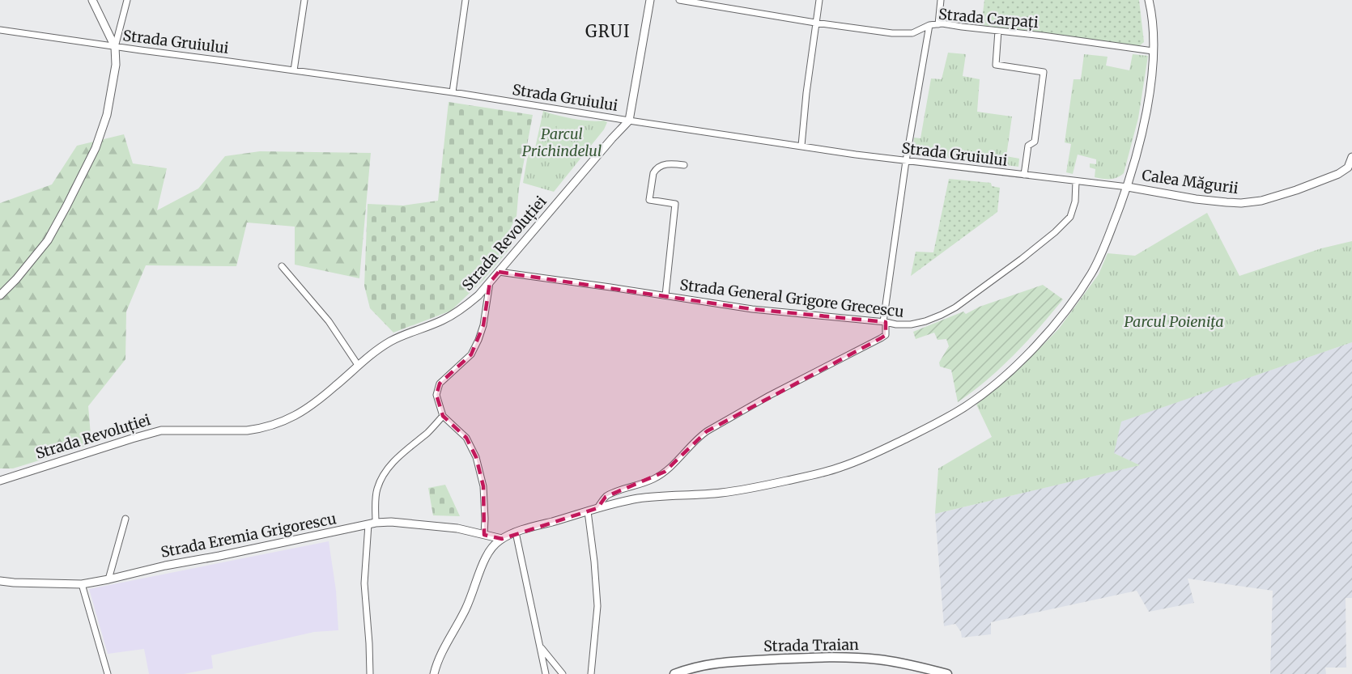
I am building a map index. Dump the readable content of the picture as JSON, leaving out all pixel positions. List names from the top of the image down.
{
  "streets": {
    "main road": [
      "Calea Măgurii",
      "Strada Revoluției",
      "Strada Eremia Grigorescu",
      "Strada Traian"
    ],
    "street": ["Strada Carpați", "Strada Gruiului", "Strada General Grigore Grecescu"]
  },
  "crossings": [
    ["Strada Gruiului", "Calea Măgurii"],
    ["Strada Gruiului", "Strada Revoluției"],
    ["Strada Gruiului", "Strada General Grigore Grecescu"],
    ["Strada Revoluției", "Strada General Grigore Grecescu"]
  ],
  "districts": ["GRUI"],
  "parks": ["Parcul Prichindelul", "Parcul Poieniţa"]
}
